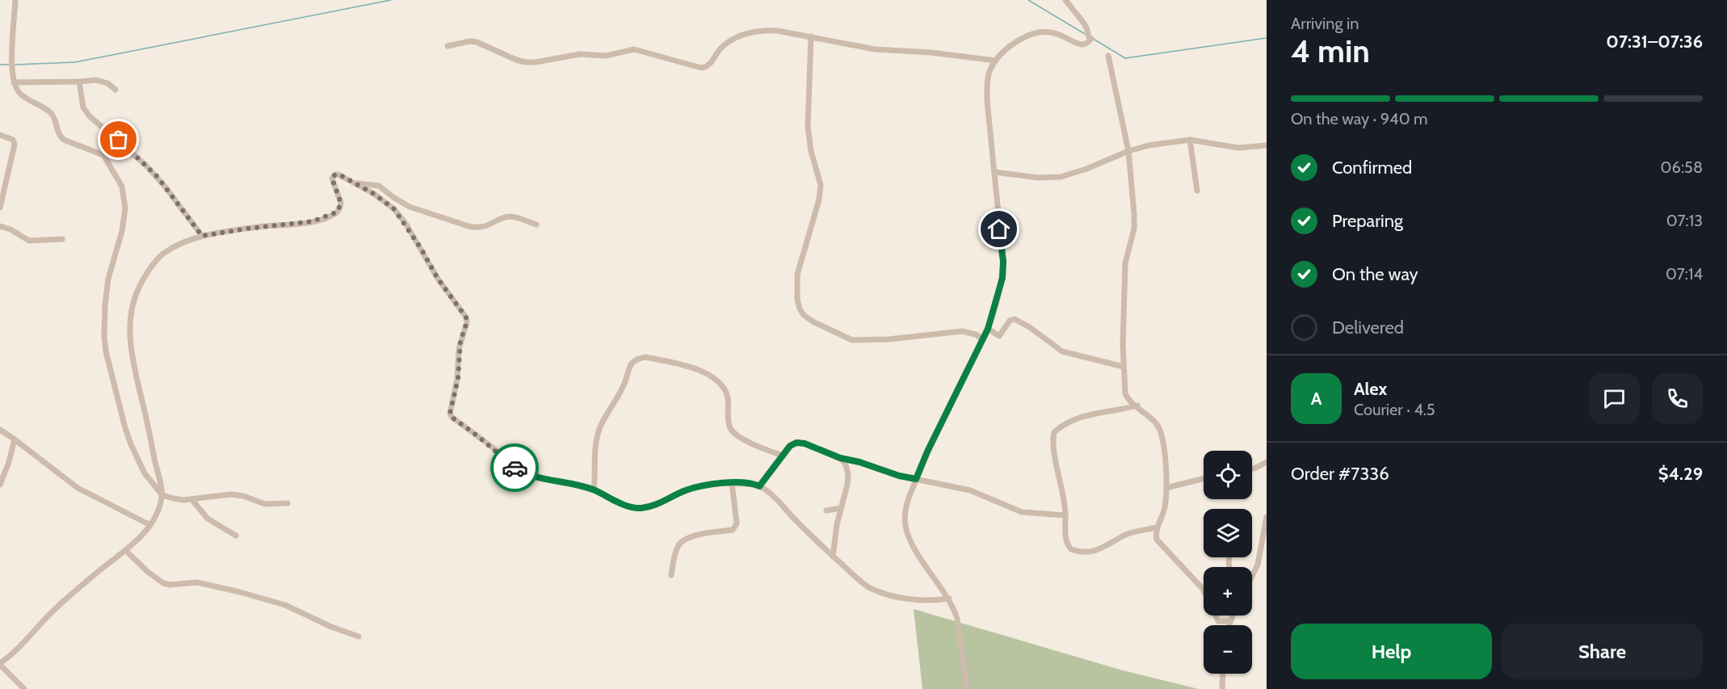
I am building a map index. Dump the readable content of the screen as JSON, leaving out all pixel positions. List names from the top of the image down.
{
  "page": {
    "heading": ["4 min", "Arriving in", "07:31–07:36"],
    "panel": [
      "Alex",
      "Courier · 4.5",
      "Order #7336",
      "$4.29"
    ],
    "bar": "On the way · 940 m",
    "list": [
      ["Confirmed", "06:58"],
      ["Preparing", "07:13"],
      ["On the way", "07:14"],
      "Delivered"
    ],
    "round": "A",
    "map_buttons": ["+", "−"],
    "buttons": ["Help", "Share"]
  }
}
